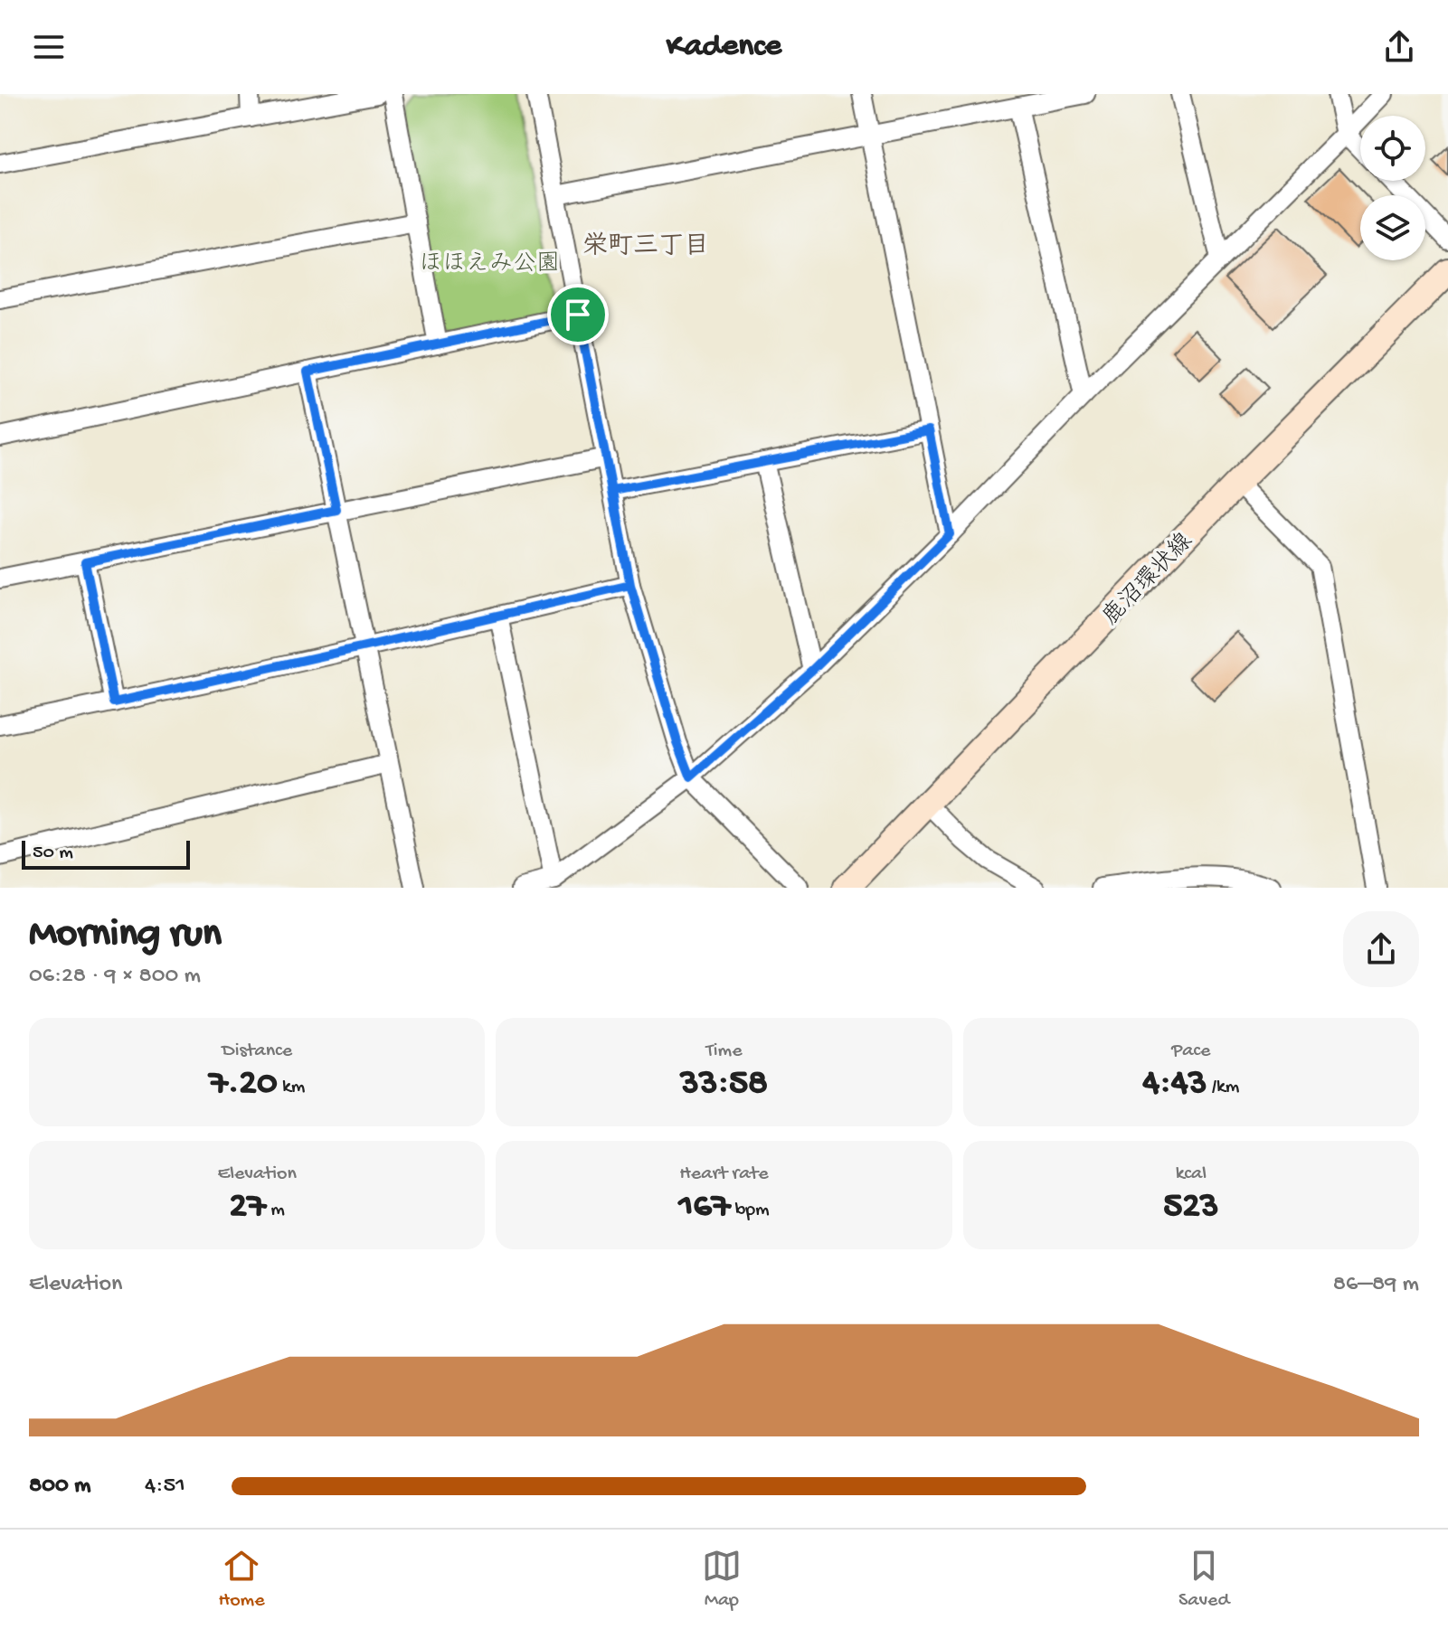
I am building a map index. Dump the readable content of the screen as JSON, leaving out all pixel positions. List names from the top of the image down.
{
  "streets": {
    "main road": ["鹿沼環状線"]
  },
  "districts": ["栄町三丁目"],
  "parks": ["ほほえみ公園"],
  "scale_bar": "50 m",
  "page": {
    "header": "Kadence",
    "scale": "50 m",
    "heading": ["Morning run", "06:28 · 9 × 800 m"],
    "stats": [
      ["Distance", "7.20 km"],
      ["Time", "33:58"],
      ["Pace", "4:43 /km"],
      ["Elevation", "27 m"],
      ["Heart rate", "167 bpm"],
      ["kcal", "523"]
    ],
    "chart": ["Elevation", "86–89 m"],
    "list": [
      {
        "name": "800 m",
        "note": "4:51"
      }
    ],
    "tabs": ["Home", "Map", "Saved"]
  }
}
